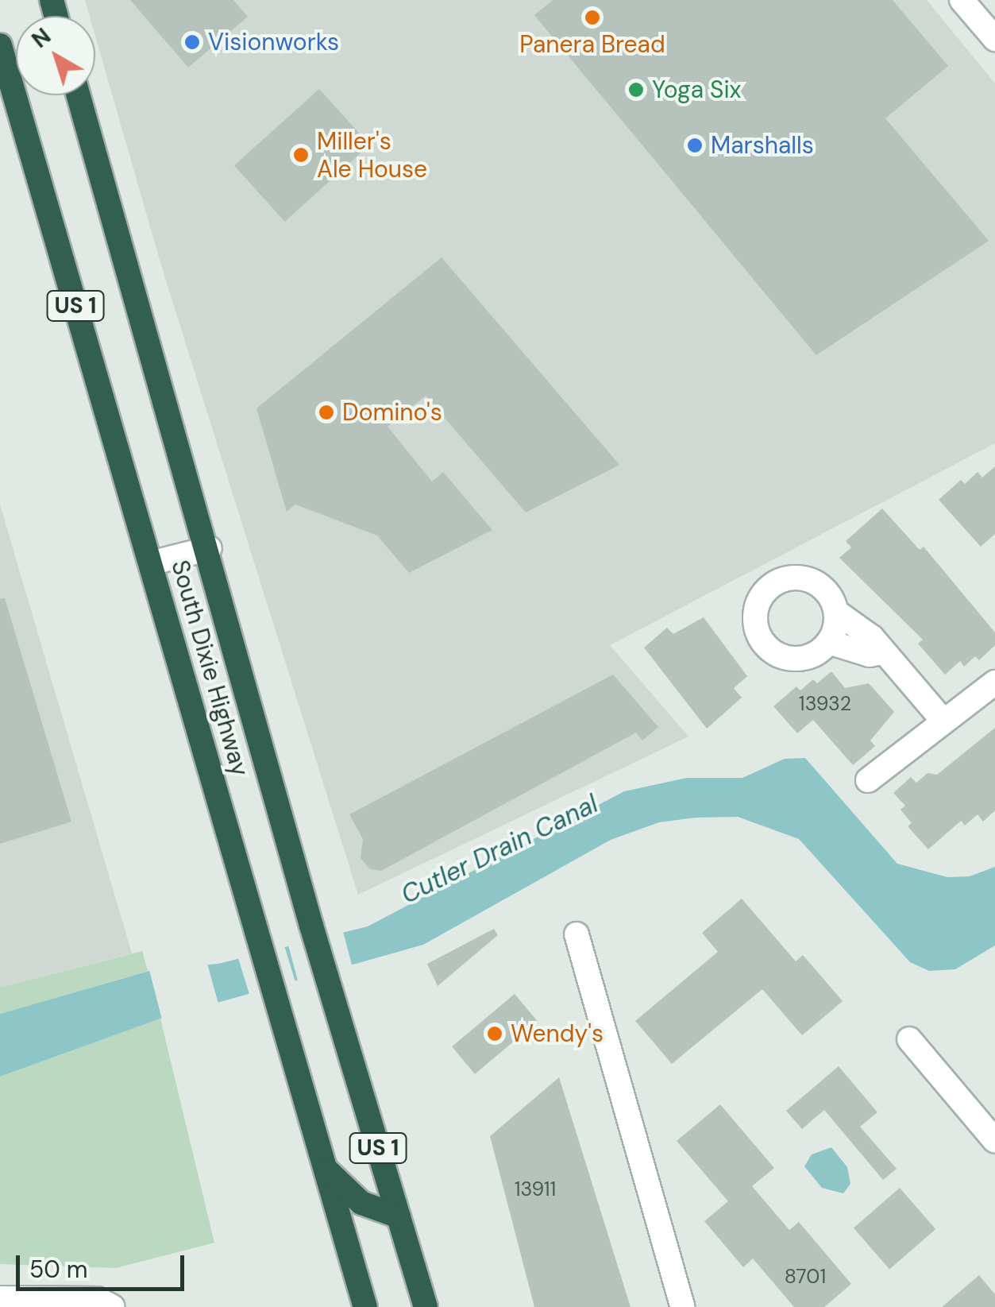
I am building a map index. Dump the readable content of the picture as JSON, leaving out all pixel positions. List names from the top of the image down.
{
  "streets": {
    "highway": ["US 1", "South Dixie Highway"]
  },
  "water": ["Cutler Drain Canal"],
  "places": [
    "Panera Bread",
    "Visionworks",
    "Yoga Six",
    "Marshalls",
    "Miller's Ale House",
    "Domino's",
    "Wendy's"
  ],
  "house_numbers": ["13932", "13911", "8701"],
  "scale_bar": "50 m",
  "north": "top left"
}
